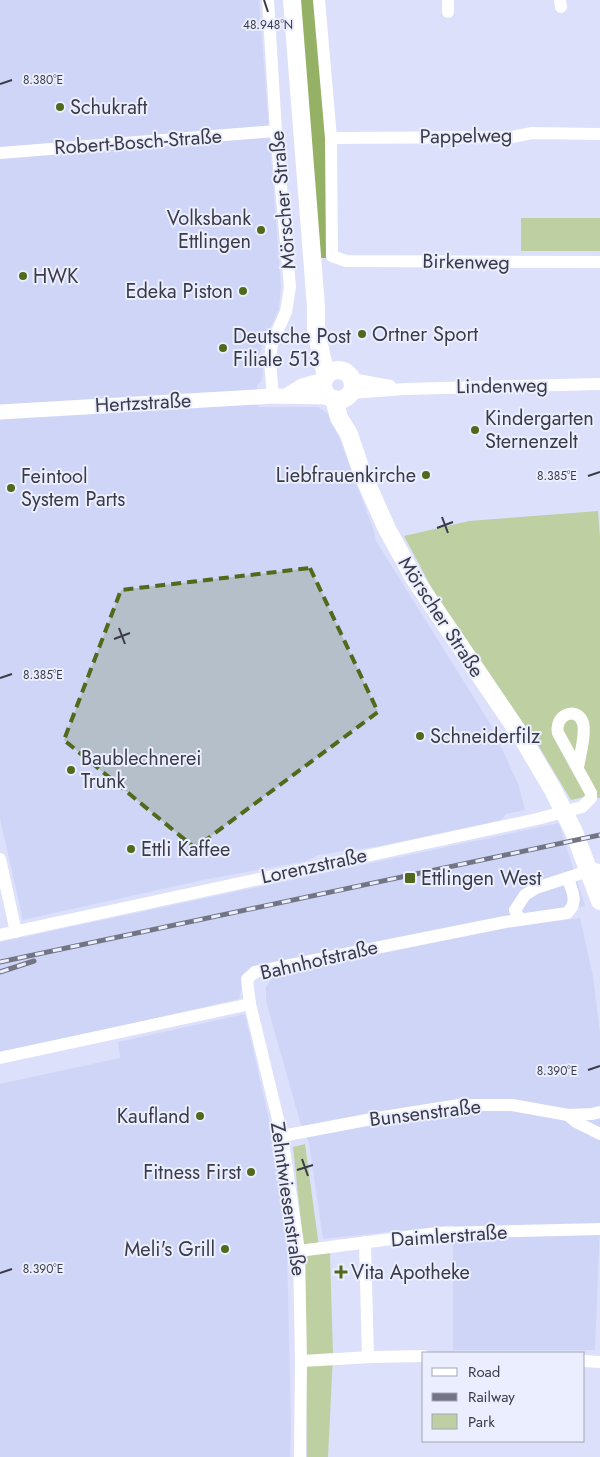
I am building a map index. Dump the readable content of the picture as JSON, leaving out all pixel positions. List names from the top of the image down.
{
  "streets": {
    "main road": ["Mörscher Straße"],
    "street": [
      "Pappelweg",
      "Robert-Bosch-Straße",
      "Birkenweg",
      "Lindenweg",
      "Hertzstraße",
      "Lorenzstraße",
      "Bahnhofstraße",
      "Bunsenstraße",
      "Zehntwiesenstraße",
      "Daimlerstraße"
    ]
  },
  "crossings": [
    ["Pappelweg", "Birkenweg"],
    ["Robert-Bosch-Straße", "Mörscher Straße"],
    ["Mörscher Straße", "Lindenweg"],
    ["Mörscher Straße", "Hertzstraße"],
    ["Lindenweg", "Hertzstraße"],
    ["Bahnhofstraße", "Zehntwiesenstraße"],
    ["Bunsenstraße", "Zehntwiesenstraße"],
    ["Zehntwiesenstraße", "Daimlerstraße"]
  ],
  "places": {
    "other": [
      "Schukraft",
      "Volksbank Ettlingen",
      "HWK",
      "Edeka Piston",
      "Ortner Sport",
      "Deutsche Post Filiale 513",
      "Kindergarten Sternenzelt",
      "Liebfrauenkirche",
      "Feintool System Parts",
      "Schneiderfilz",
      "Baublechnerei Trunk",
      "Ettli Kaffee",
      "Kaufland",
      "Fitness First",
      "Meli's Grill"
    ],
    "transit": ["Ettlingen West"],
    "health": ["Vita Apotheke"]
  },
  "legend": ["Road", "Railway", "Park"],
  "coordinates": [
    "48.948°N",
    "8.380°E",
    "8.385°E",
    "8.390°E"
  ]
}
